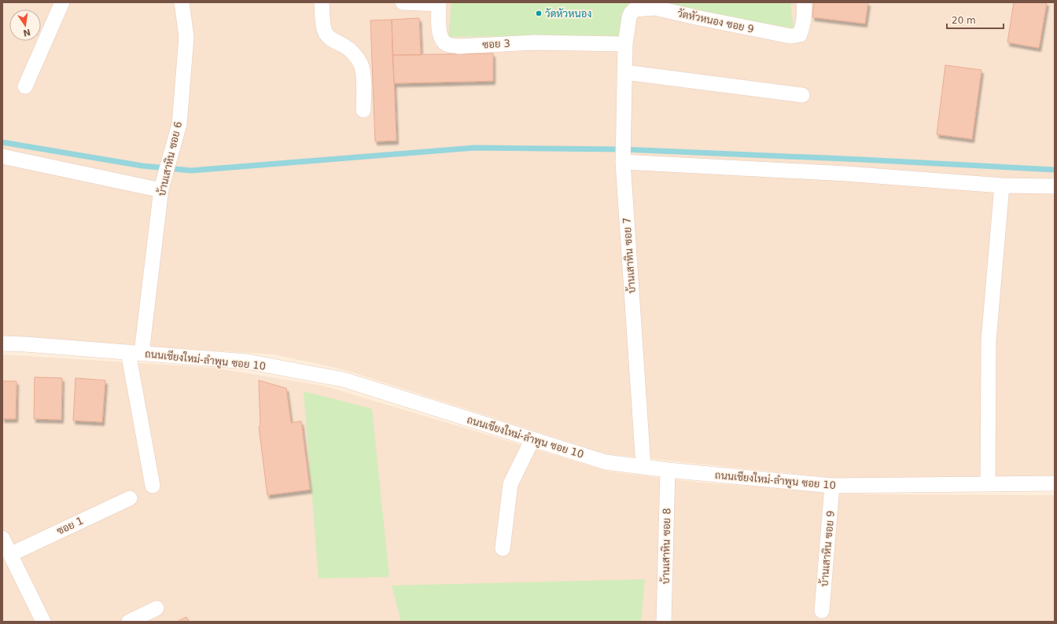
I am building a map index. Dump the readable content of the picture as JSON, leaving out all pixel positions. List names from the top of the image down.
{
  "streets": {
    "street": [
      "วัตหัวหนอง ซอย 9",
      "ซอย 3",
      "บ้านเสาหิน ซอย 6",
      "บ้านเสาหิน ซอย 7",
      "ถนนเชียงใหม่-ลำพูน ซอย 10",
      "ซอย 1",
      "บ้านเสาหิน ซอย 8",
      "บ้านเสาหิน ซอย 9"
    ]
  },
  "crossings": [
    ["วัตหัวหนอง ซอย 9", "ซอย 3"],
    ["วัตหัวหนอง ซอย 9", "บ้านเสาหิน ซอย 7"],
    ["ซอย 3", "บ้านเสาหิน ซอย 7"],
    ["บ้านเสาหิน ซอย 6", "ถนนเชียงใหม่-ลำพูน ซอย 10"],
    ["บ้านเสาหิน ซอย 7", "ถนนเชียงใหม่-ลำพูน ซอย 10"],
    ["ถนนเชียงใหม่-ลำพูน ซอย 10", "บ้านเสาหิน ซอย 8"],
    ["ถนนเชียงใหม่-ลำพูน ซอย 10", "บ้านเสาหิน ซอย 9"]
  ],
  "places": ["วัดหัวหนอง"],
  "scale_bar": "20 m",
  "north": "bottom"
}
